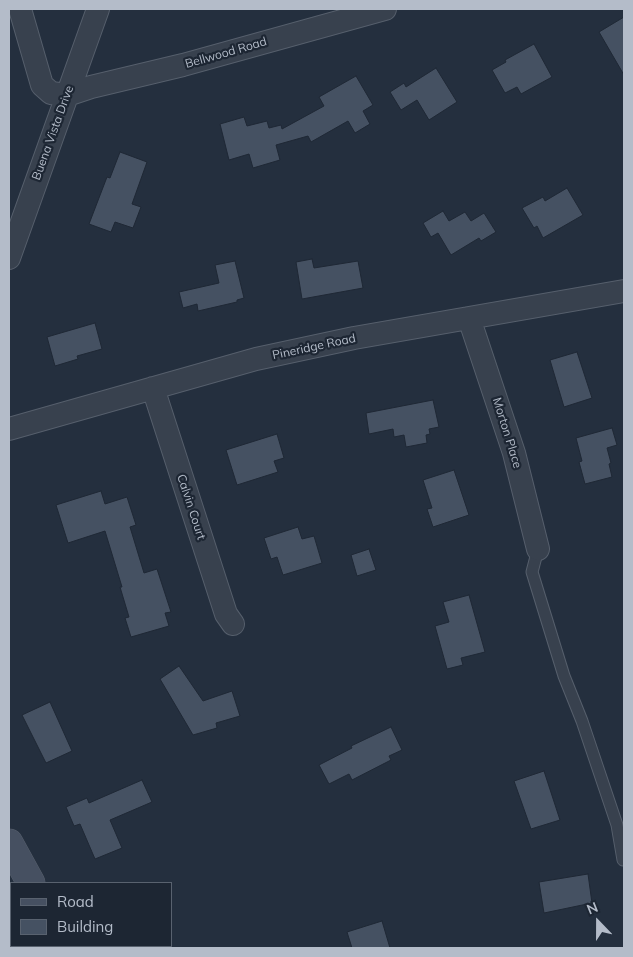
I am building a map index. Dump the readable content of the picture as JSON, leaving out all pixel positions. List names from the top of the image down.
{
  "streets": {
    "street": [
      "Bellwood Road",
      "Buena Vista Drive",
      "Pineridge Road",
      "Morton Place",
      "Calvin Court"
    ]
  },
  "crossings": [
    ["Bellwood Road", "Buena Vista Drive"],
    ["Pineridge Road", "Morton Place"],
    ["Pineridge Road", "Calvin Court"]
  ],
  "legend": ["Road", "Building"],
  "north": "top"
}
